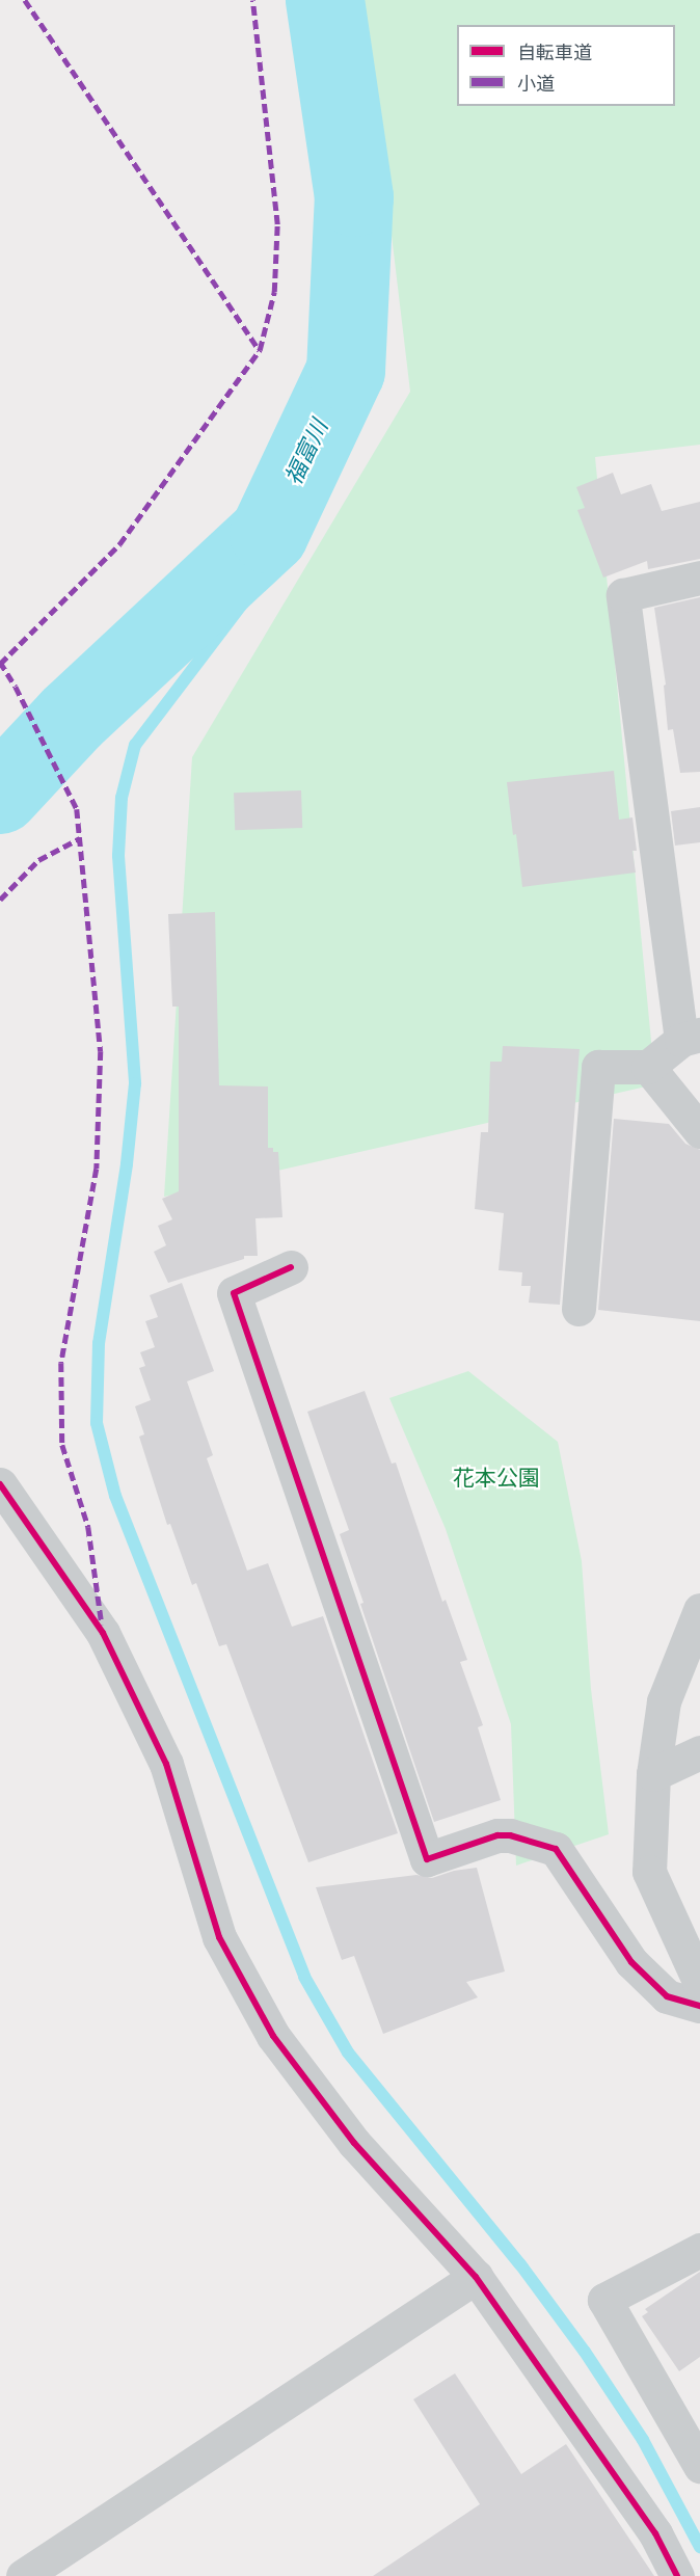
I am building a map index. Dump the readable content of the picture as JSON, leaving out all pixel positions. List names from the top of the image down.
{
  "water": ["福富川"],
  "parks": ["花本公園"],
  "legend": ["自転車道", "小道"]
}
